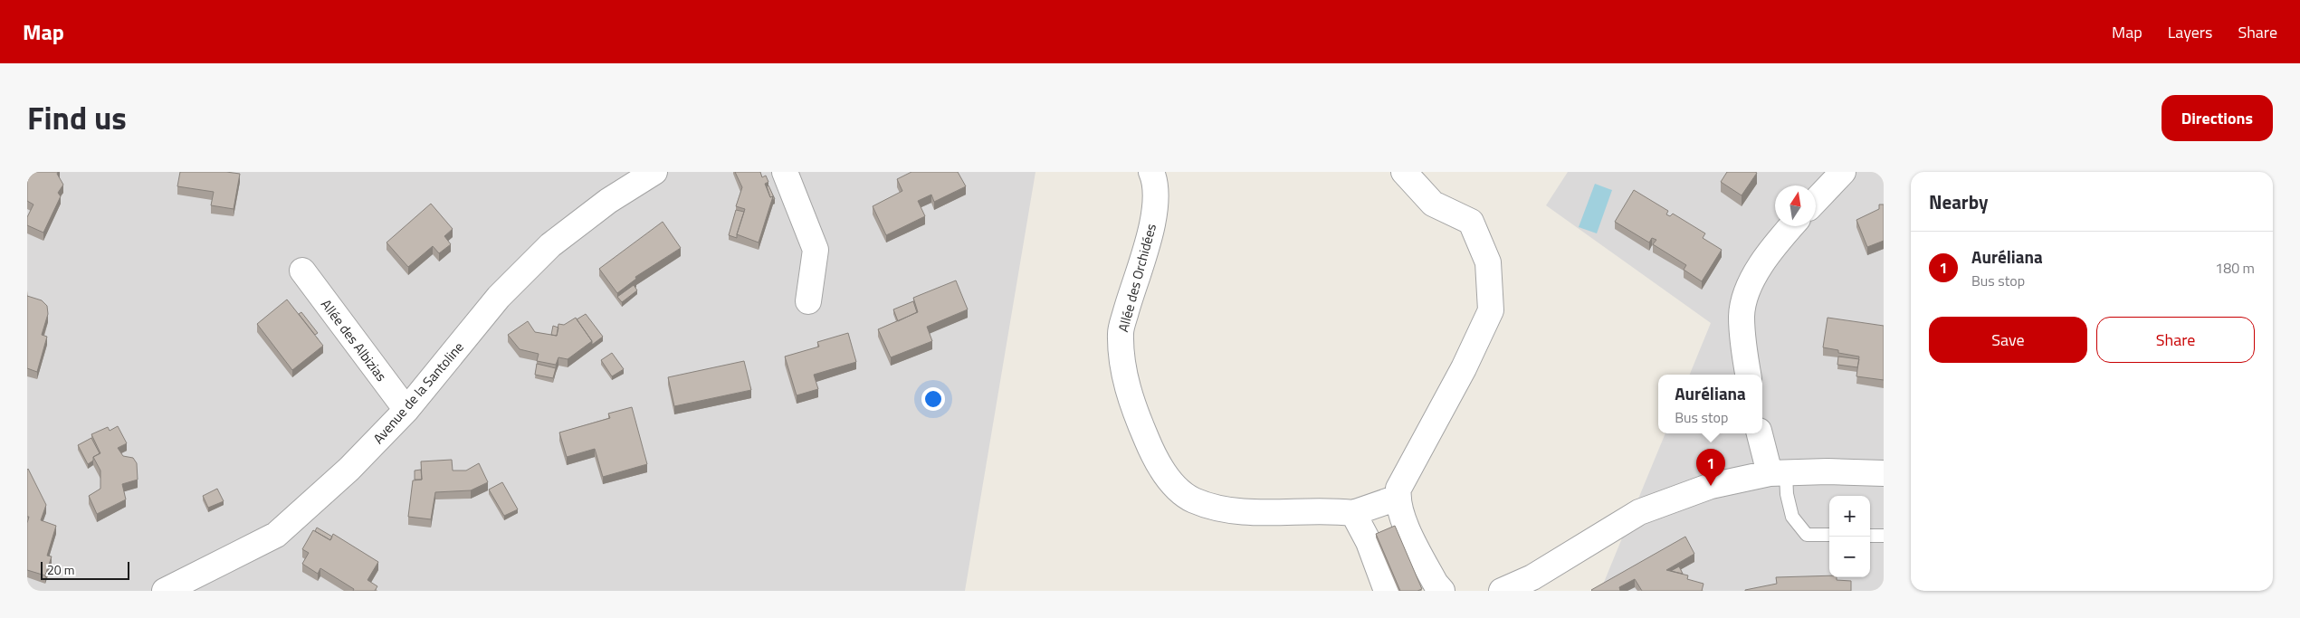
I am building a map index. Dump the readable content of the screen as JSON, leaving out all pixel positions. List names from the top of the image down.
{
  "streets": {
    "street": ["Allée des Orchidées", "Allée des Albizias", "Avenue de la Santoline"]
  },
  "crossings": [
    ["Allée des Albizias", "Avenue de la Santoline"]
  ],
  "scale_bar": "20 m",
  "north": "top",
  "page": {
    "header": "Map",
    "nav": ["Map", "Layers", "Share"],
    "title": "Find us",
    "buttons": [
      "Directions",
      ["Save", "Share"]
    ],
    "heading": "Nearby",
    "list": [
      {
        "mark": "1",
        "name": "Auréliana",
        "note": "Bus stop",
        "value": "180 m"
      }
    ],
    "popup": ["Auréliana", "Bus stop"],
    "pins": "1",
    "map_buttons": ["+", "−"],
    "scale": "20 m"
  }
}
